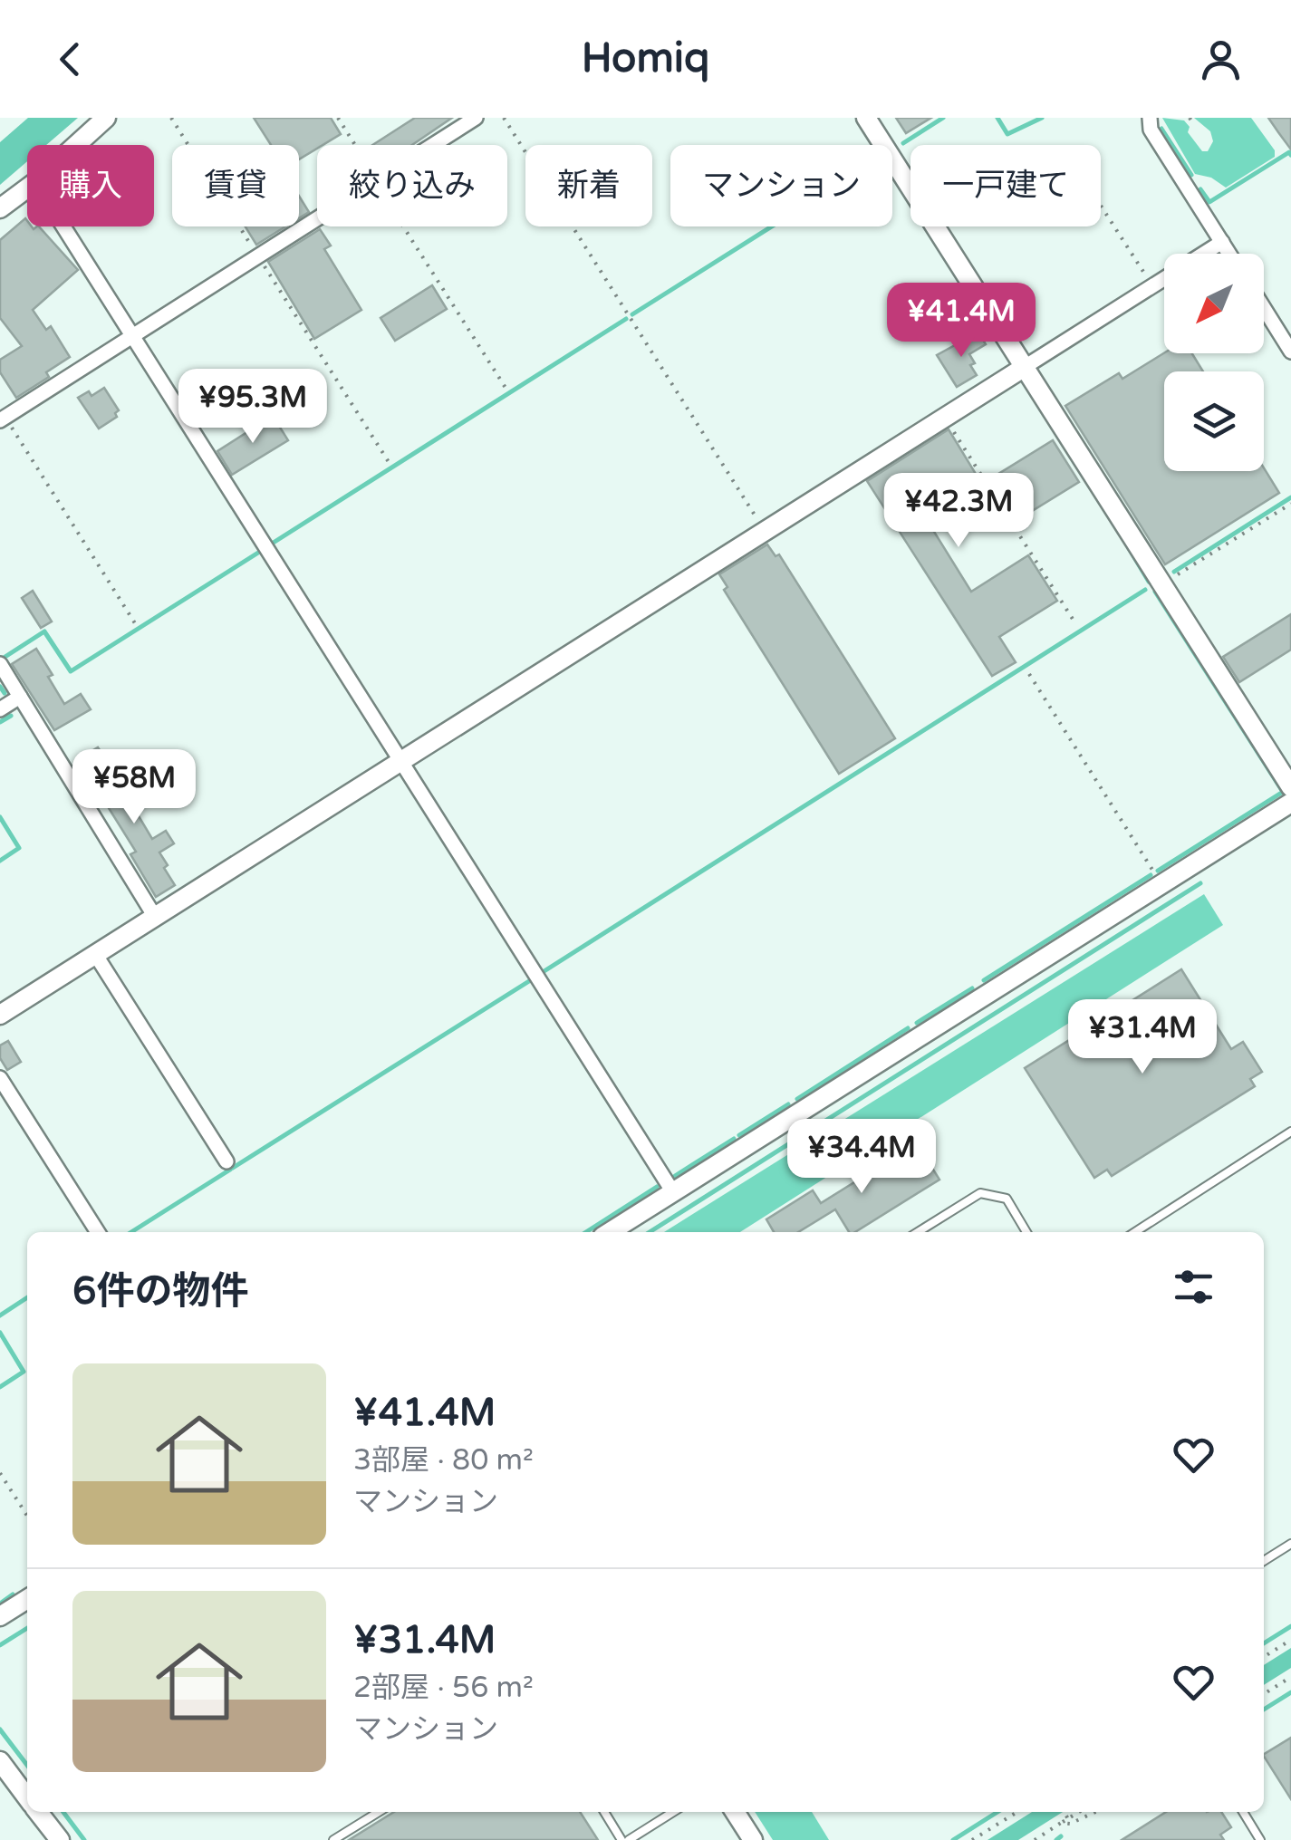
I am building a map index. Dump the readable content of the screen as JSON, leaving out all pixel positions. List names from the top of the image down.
{
  "north": "bottom left",
  "page": {
    "header": "Homiq",
    "chip": [
      "購入",
      "賃貸",
      "絞り込み",
      "新着",
      "マンション",
      "一戸建て"
    ],
    "price": [
      "¥41.4M",
      "¥95.3M",
      "¥42.3M",
      "¥58M",
      "¥31.4M",
      "¥34.4M"
    ],
    "heading": "6件の物件",
    "list": [
      {
        "name": "¥41.4M",
        "note": "3部屋 · 80 m² · マンション"
      },
      {
        "name": "¥31.4M",
        "note": "2部屋 · 56 m² · マンション"
      }
    ]
  }
}
